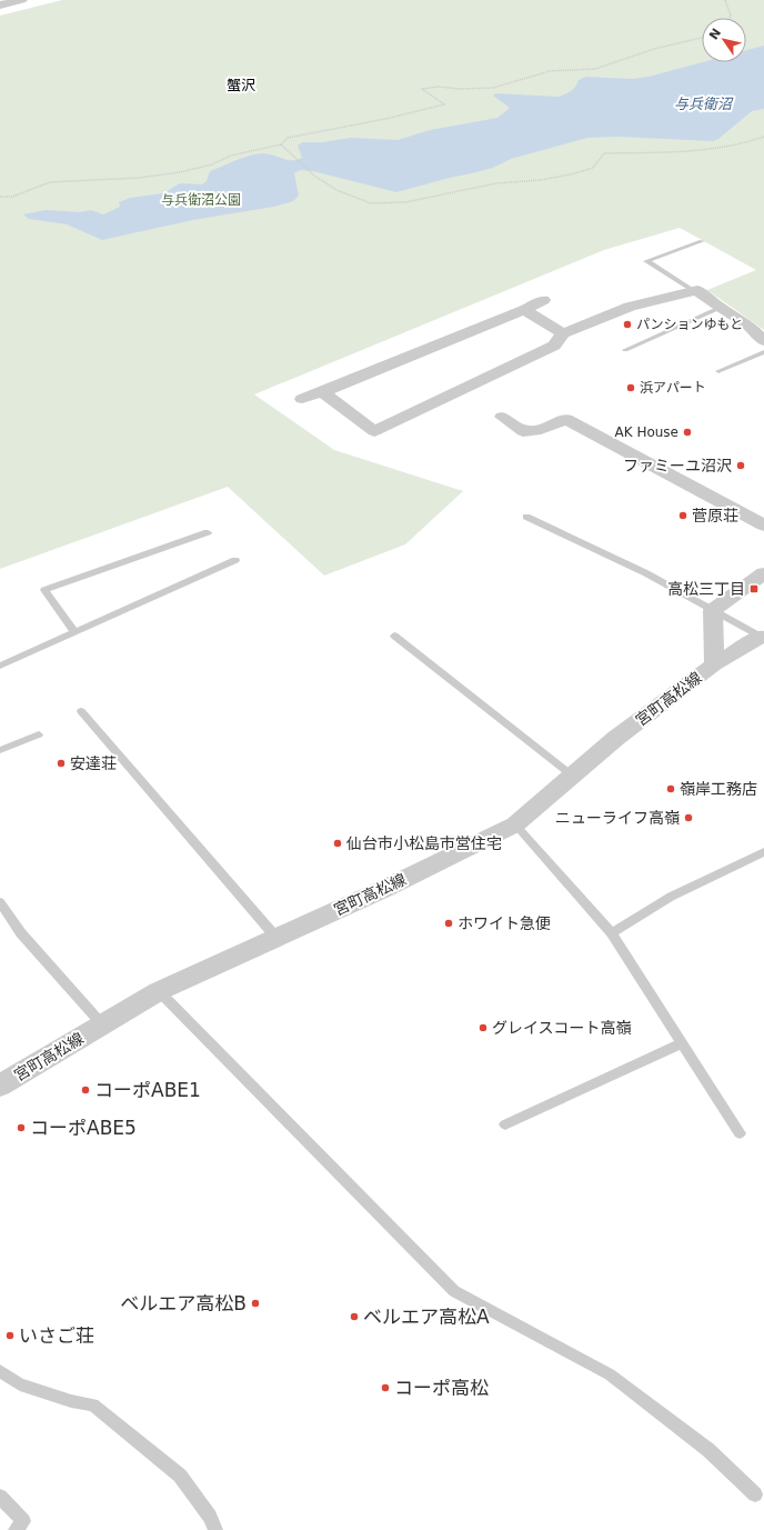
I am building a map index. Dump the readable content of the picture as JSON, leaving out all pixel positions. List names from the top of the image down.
{
  "streets": {
    "street": ["宮町高松線"]
  },
  "districts": ["蟹沢"],
  "water": ["与兵衛沼"],
  "parks": ["与兵衛沼公園"],
  "places": {
    "other": [
      "パンションゆもと",
      "浜アパート",
      "AK House",
      "ファミーユ沼沢",
      "菅原荘",
      "安達荘",
      "嶺岸工務店",
      "ニューライフ高嶺",
      "仙台市小松島市営住宅",
      "ホワイト急便",
      "グレイスコート高嶺",
      "コーポABE1",
      "コーポABE5",
      "ベルエア高松B",
      "ベルエア高松A",
      "いさご荘",
      "コーポ高松"
    ],
    "transit": ["高松三丁目"]
  },
  "north": "top left"
}
